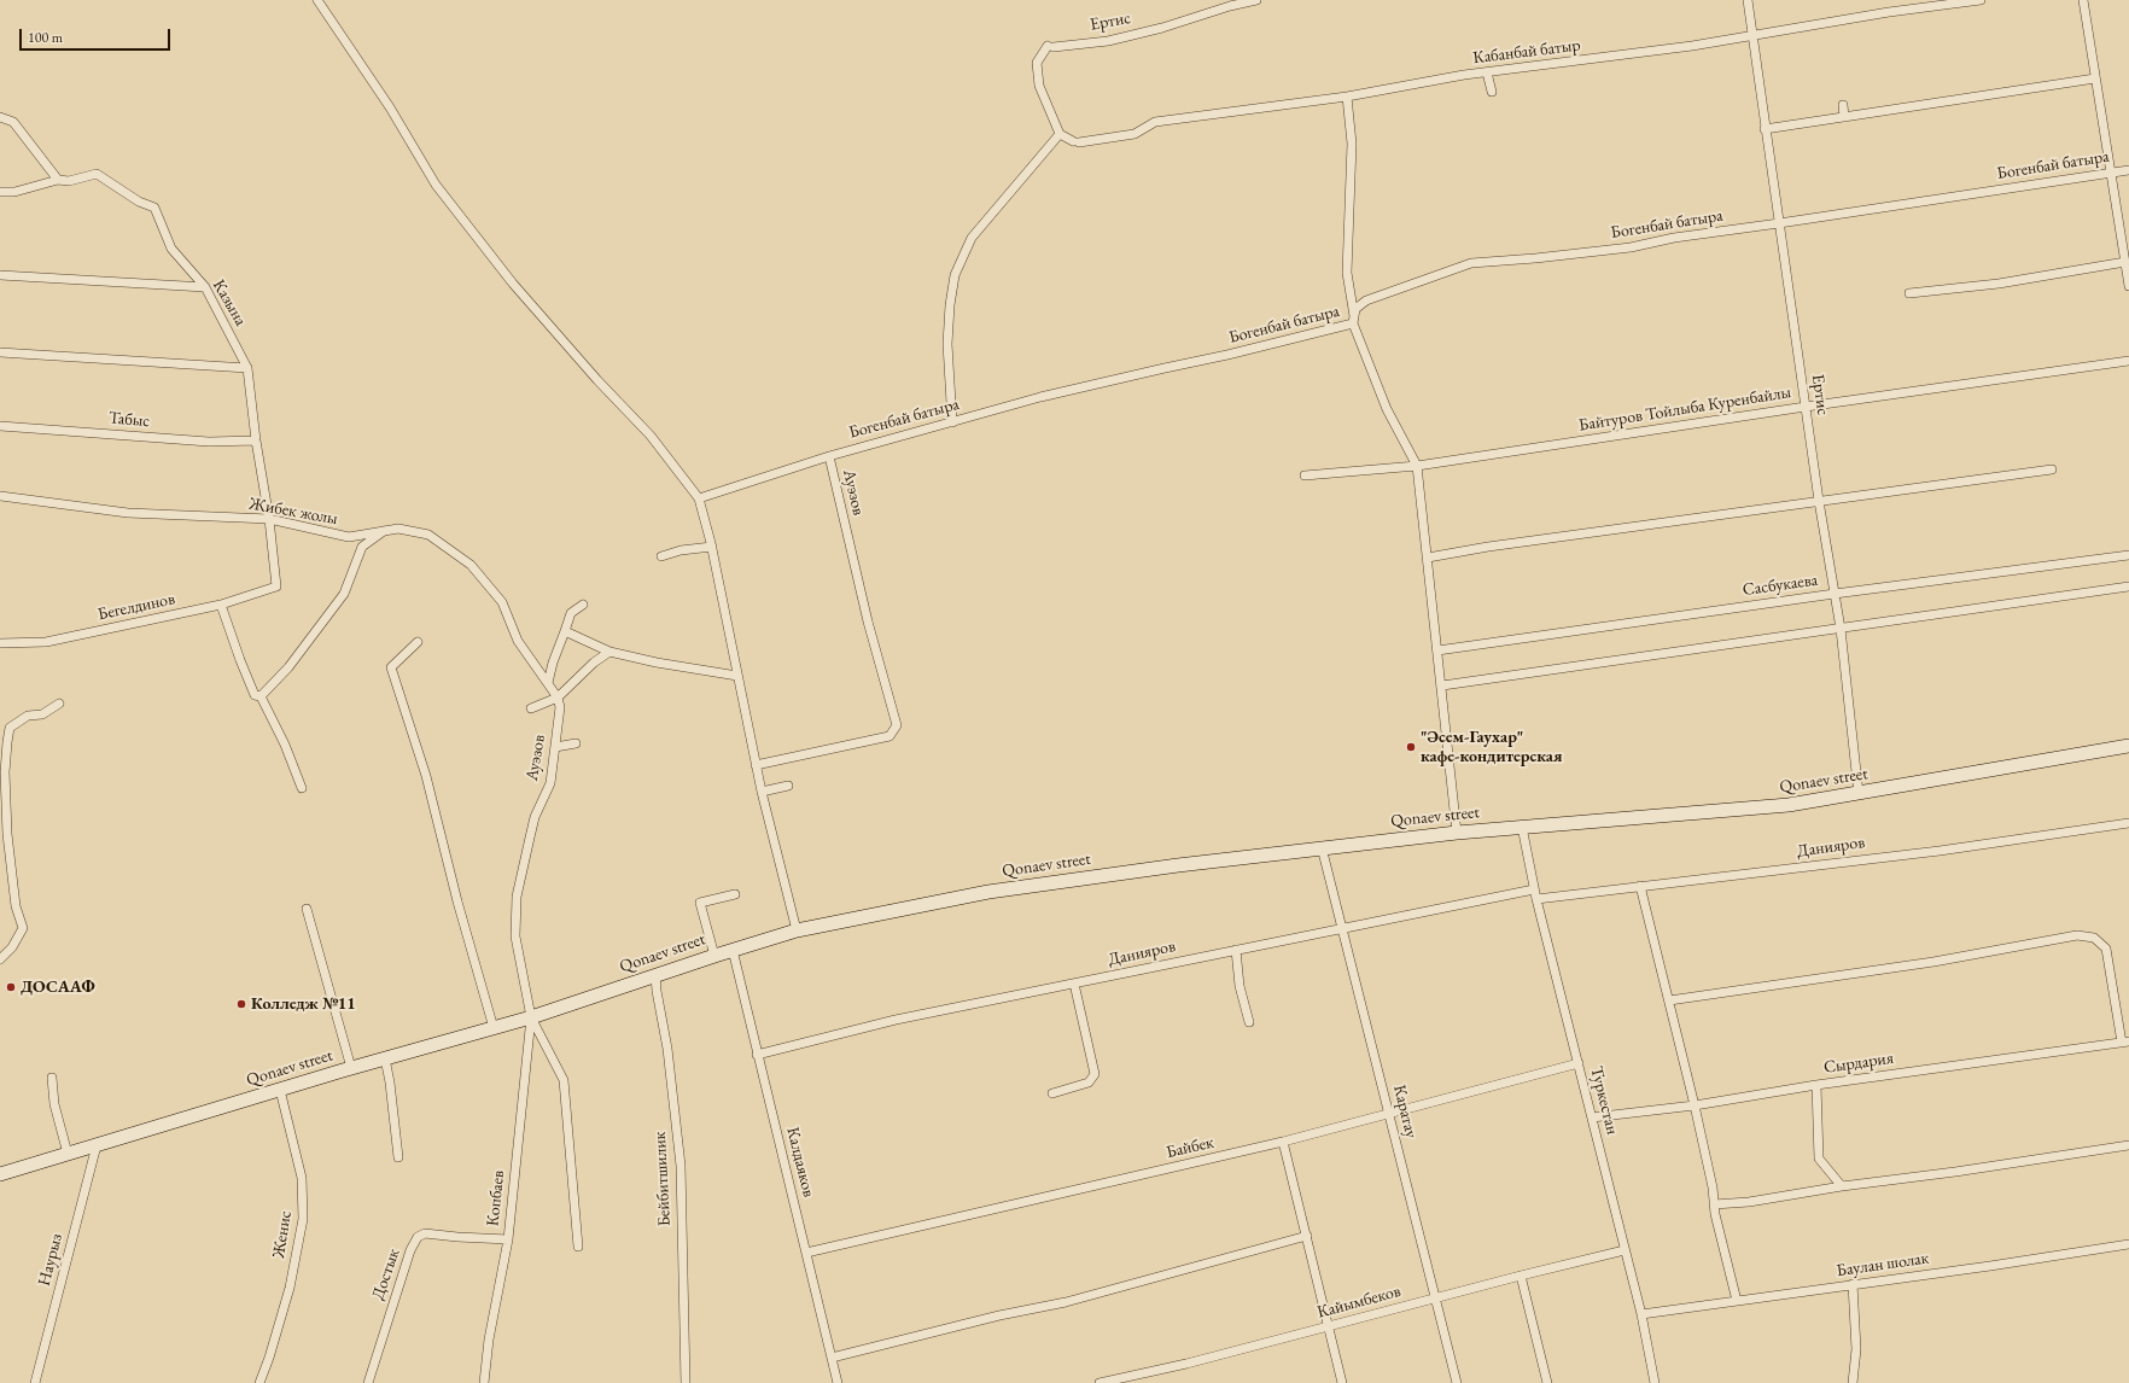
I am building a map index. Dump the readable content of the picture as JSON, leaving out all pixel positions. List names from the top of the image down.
{
  "streets": {
    "main road": ["Qonaev street"],
    "street": [
      "Ертис",
      "Кабанбай батыр",
      "Богенбай батыра",
      "Казына",
      "Байтуров Тойлыба Куренбайлы",
      "Табыс",
      "Ауэзов",
      "Жибек жолы",
      "Сасбукаева",
      "Бегелдинов",
      "Данияров",
      "Сырдария",
      "Туркестан",
      "Каратау",
      "Байбек",
      "Калдаяков",
      "Бейбитшилик",
      "Копбаев",
      "Женис",
      "Наурыз",
      "Баулан шолак",
      "Достык",
      "Кайымбеков"
    ]
  },
  "crossings": [
    ["Ертис", "Кабанбай батыр"],
    ["Ертис", "Богенбай батыра"],
    ["Ертис", "Байтуров Тойлыба Куренбайлы"],
    ["Ертис", "Сасбукаева"],
    ["Ертис", "Qonaev street"],
    ["Богенбай батыра", "Ауэзов"],
    ["Казына", "Табыс"],
    ["Казына", "Жибек жолы"],
    ["Казына", "Бегелдинов"],
    ["Ауэзов", "Жибек жолы"],
    ["Ауэзов", "Qonaev street"],
    ["Ауэзов", "Копбаев"],
    ["Qonaev street", "Туркестан"],
    ["Qonaev street", "Каратау"],
    ["Qonaev street", "Калдаяков"],
    ["Qonaev street", "Бейбитшилик"],
    ["Qonaev street", "Копбаев"],
    ["Qonaev street", "Женис"],
    ["Qonaev street", "Наурыз"],
    ["Данияров", "Туркестан"],
    ["Данияров", "Каратау"],
    ["Данияров", "Калдаяков"],
    ["Сырдария", "Туркестан"],
    ["Туркестан", "Байбек"],
    ["Туркестан", "Баулан шолак"],
    ["Туркестан", "Кайымбеков"],
    ["Каратау", "Байбек"],
    ["Каратау", "Кайымбеков"],
    ["Байбек", "Калдаяков"],
    ["Копбаев", "Достык"]
  ],
  "places": ["\"Әсем-Гаухар\" кафе-кондитерская", "ДОСААФ", "Колледж №11"],
  "scale_bar": "100 m"
}
